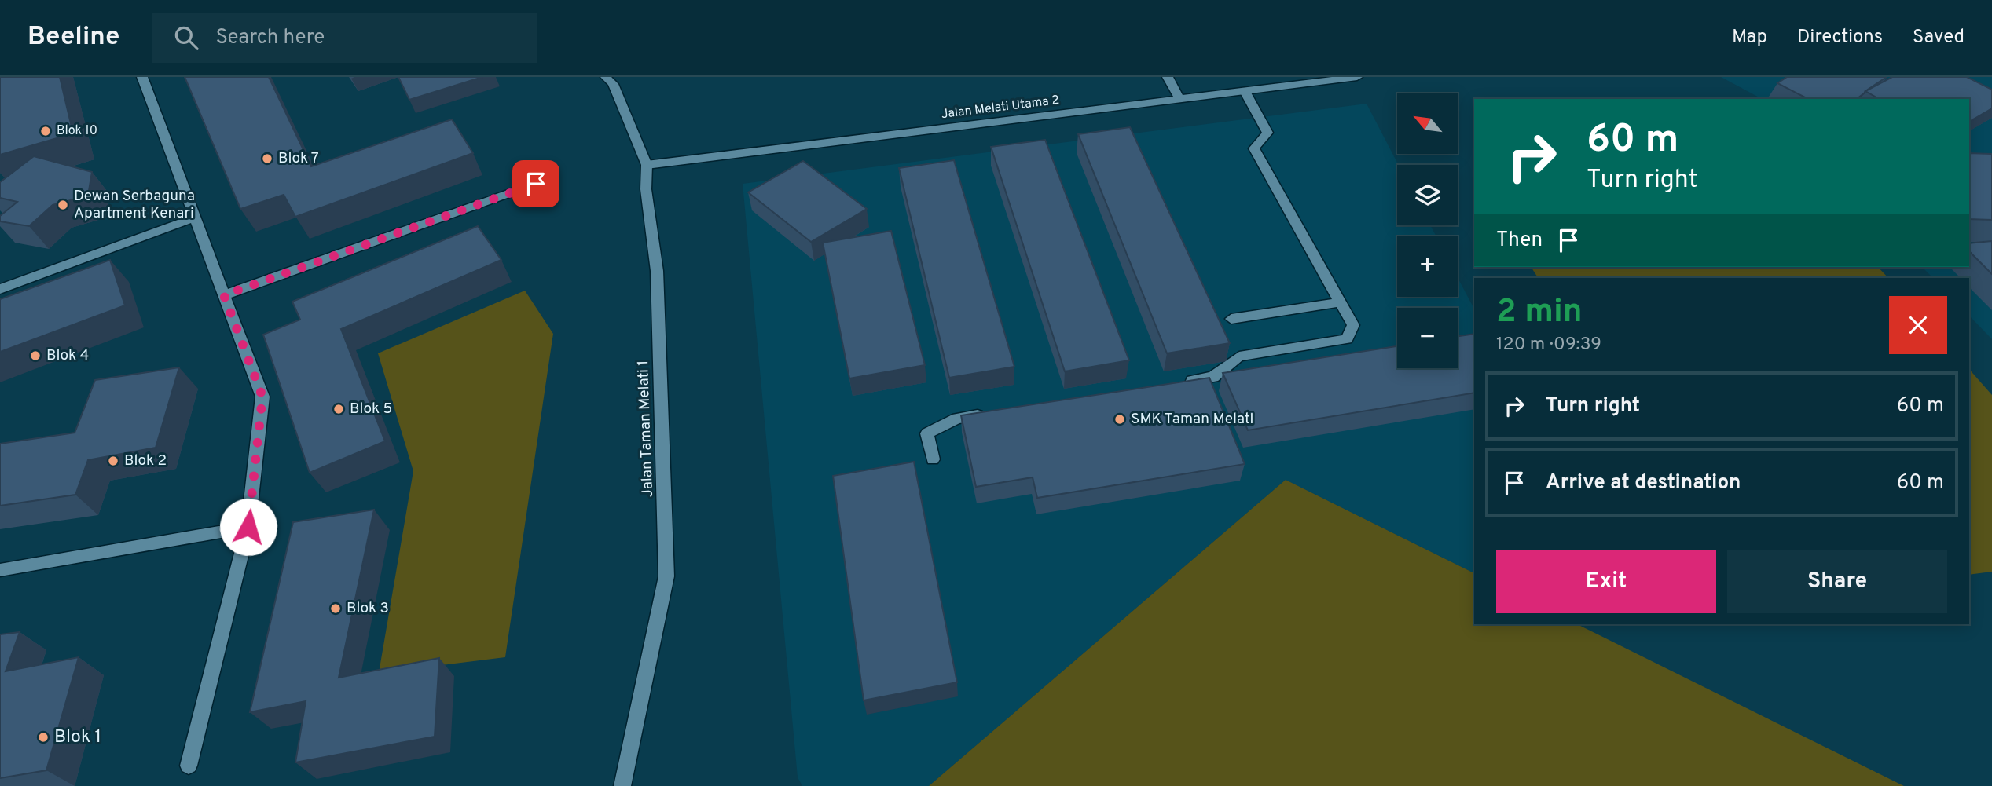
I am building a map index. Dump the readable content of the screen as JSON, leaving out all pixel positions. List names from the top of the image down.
{
  "streets": {
    "street": ["Jalan Melati Utama 2", "Jalan Taman Melati 1"]
  },
  "crossings": [
    ["Jalan Melati Utama 2", "Jalan Taman Melati 1"]
  ],
  "places": [
    "Blok 10",
    "Blok 7",
    "Dewan Serbaguna Apartment Kenari",
    "Blok 4",
    "Blok 5",
    "SMK Taman Melati",
    "Blok 2",
    "Blok 3",
    "Blok 1"
  ],
  "north": "top left",
  "page": {
    "header": "Beeline",
    "search": "Search here",
    "nav": ["Map", "Directions", "Saved"],
    "map_buttons": ["+", "−"],
    "turn": ["60 m", "Turn right"],
    "then": "Then",
    "heading": ["2 min", "120 m · 09:39"],
    "list": [
      {
        "name": "Turn right",
        "value": "60 m"
      },
      {
        "name": "Arrive at destination",
        "value": "60 m"
      }
    ],
    "buttons": ["Exit", "Share"]
  }
}
